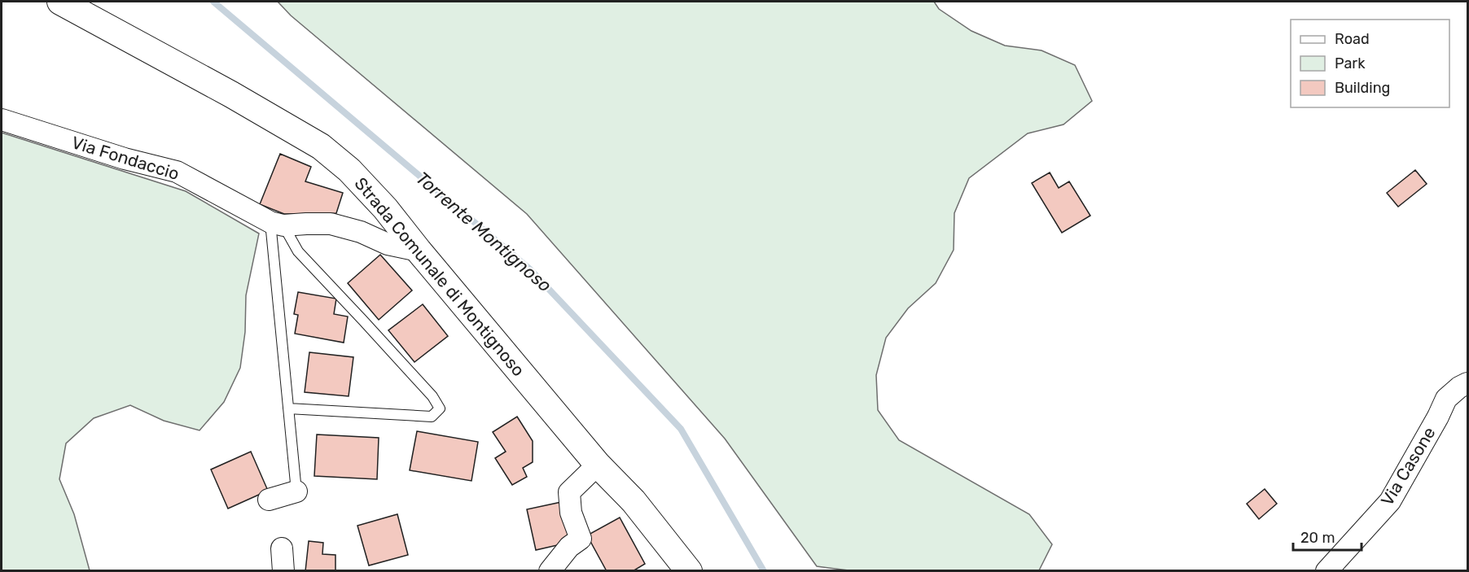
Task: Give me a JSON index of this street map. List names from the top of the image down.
{
  "streets": {
    "street": ["Via Fondaccio", "Strada Comunale di Montignoso", "Via Casone"]
  },
  "crossings": [
    ["Via Fondaccio", "Strada Comunale di Montignoso"]
  ],
  "water": ["Torrente Montignoso"],
  "legend": ["Road", "Park", "Building"],
  "scale_bar": "20 m"
}
